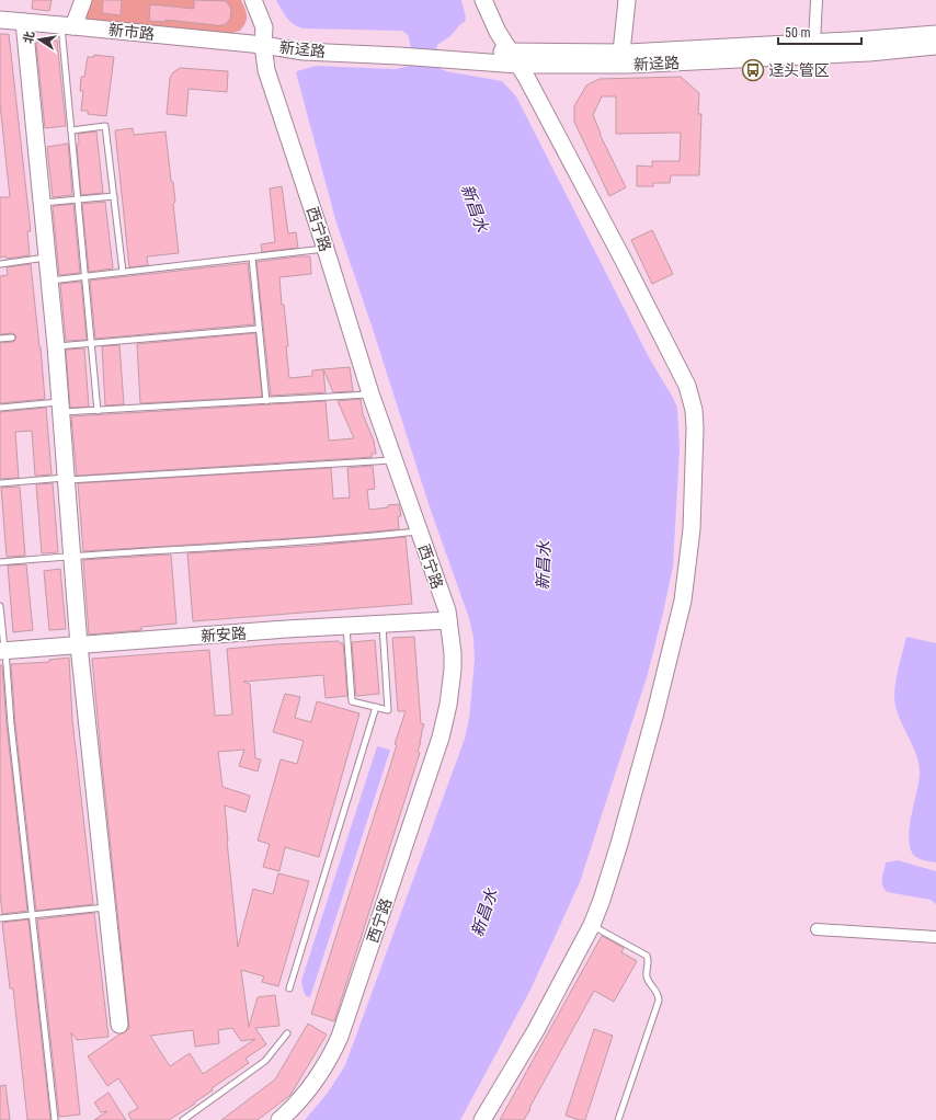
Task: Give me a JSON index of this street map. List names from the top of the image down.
{
  "streets": {
    "street": [
      "新市路",
      "新迳路",
      "西宁路",
      "新安路"
    ]
  },
  "crossings": [
    ["新市路", "新迳路"],
    ["新市路", "西宁路"],
    ["新迳路", "西宁路"],
    ["西宁路", "新安路"]
  ],
  "water": ["新昌水"],
  "places": {
    "bus stop": ["迳头管区"]
  },
  "scale_bar": "50 m",
  "north": "left"
}
